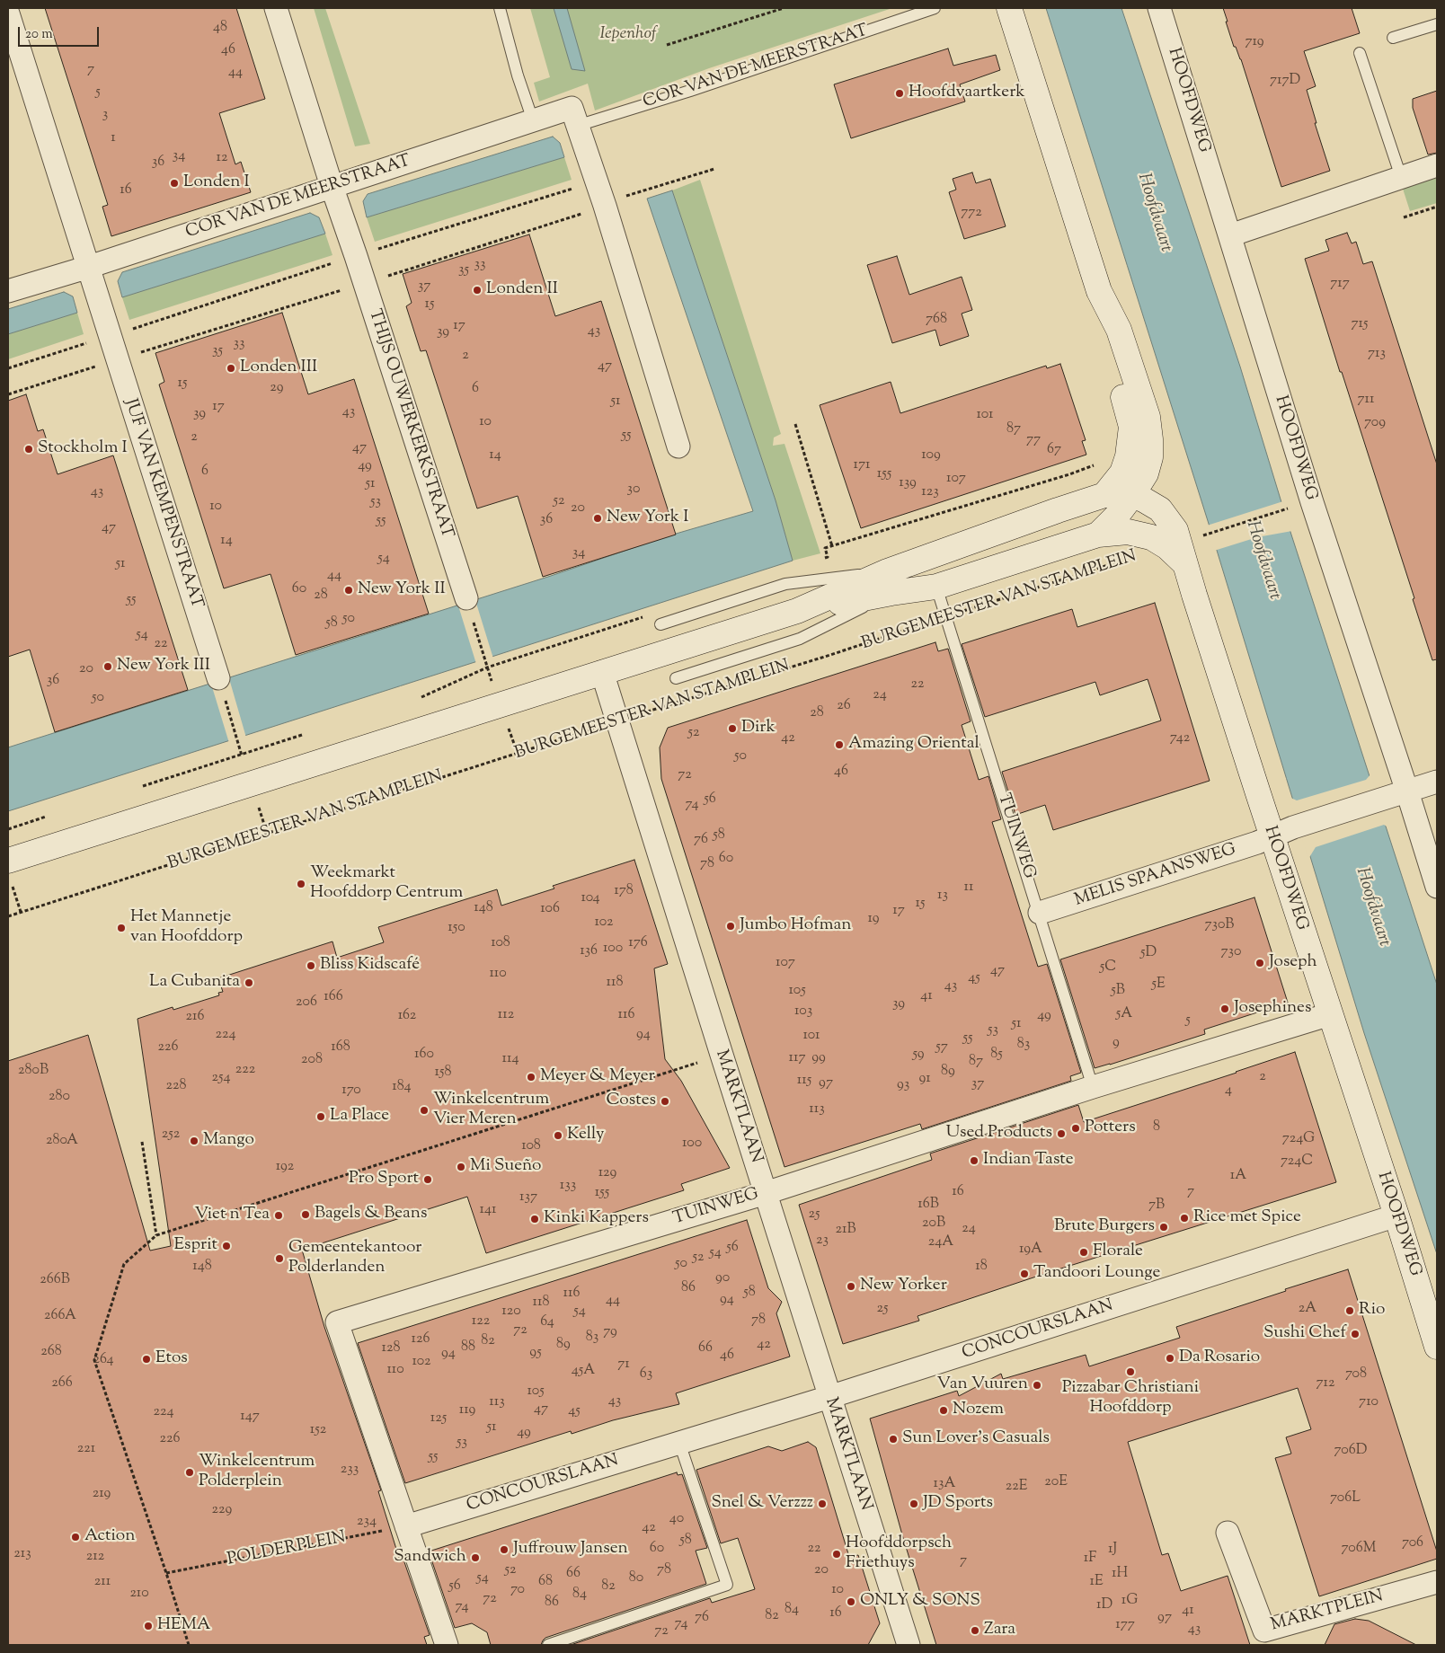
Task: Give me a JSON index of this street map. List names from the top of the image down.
{
  "streets": {
    "street": [
      "COR VAN DE MEERSTRAAT",
      "HOOFDWEG",
      "THIJS OUWERKERKSTRAAT",
      "JUF VAN KEMPENSTRAAT",
      "BURGEMEESTER VAN STAMPLEIN",
      "TUINWEG",
      "MELIS SPAANSWEG",
      "MARKTLAAN",
      "CONCOURSLAAN",
      "MARKTPLEIN"
    ],
    "path": ["POLDERPLEIN"]
  },
  "crossings": [
    ["COR VAN DE MEERSTRAAT", "THIJS OUWERKERKSTRAAT"],
    ["COR VAN DE MEERSTRAAT", "JUF VAN KEMPENSTRAAT"],
    ["HOOFDWEG", "BURGEMEESTER VAN STAMPLEIN"],
    ["HOOFDWEG", "TUINWEG"],
    ["HOOFDWEG", "MELIS SPAANSWEG"],
    ["HOOFDWEG", "CONCOURSLAAN"],
    ["BURGEMEESTER VAN STAMPLEIN", "TUINWEG"],
    ["BURGEMEESTER VAN STAMPLEIN", "MARKTLAAN"],
    ["TUINWEG", "MELIS SPAANSWEG"],
    ["TUINWEG", "MARKTLAAN"],
    ["TUINWEG", "CONCOURSLAAN"],
    ["TUINWEG", "POLDERPLEIN"],
    ["MARKTLAAN", "CONCOURSLAAN"],
    ["CONCOURSLAAN", "POLDERPLEIN"]
  ],
  "water": ["Hoofdvaart"],
  "parks": ["Iepenhof"],
  "places": [
    "Hoofdvaartkerk",
    "Londen I",
    "Londen II",
    "Londen III",
    "Stockholm I",
    "New York I",
    "New York II",
    "New York III",
    "Dirk",
    "Amazing Oriental",
    "Weekmarkt Hoofddorp Centrum",
    "Jumbo Hofman",
    "Het Mannetje van Hoofddorp",
    "Joseph",
    "Bliss Kidscafé",
    "La Cubanita",
    "Josephines",
    "Meyer & Meyer",
    "Costes",
    "Winkelcentrum Vier Meren",
    "La Place",
    "Potters",
    "Used Products",
    "Kelly",
    "Mango",
    "Indian Taste",
    "Mi Sueño",
    "Pro Sport",
    "Bagels & Beans",
    "Viet n Tea",
    "Rice met Spice",
    "Kinki Kappers",
    "Brute Burgers",
    "Esprit",
    "Florale",
    "Gemeentekantoor Polderlanden",
    "Tandoori Lounge",
    "New Yorker",
    "Rio",
    "Sushi Chef",
    "Da Rosario",
    "Etos",
    "Pizzabar Christiani Hoofddorp",
    "Van Vuuren",
    "Nozem",
    "Sun Lover's Casuals",
    "Winkelcentrum Polderplein",
    "Snel & Verzzz",
    "JD Sports",
    "Action",
    "Juffrouw Jansen",
    "Hoofddorpsch Friethuys",
    "Sandwich",
    "ONLY & SONS",
    "HEMA",
    "Zara"
  ],
  "house_numbers": [
    "48",
    "719",
    "46",
    "7",
    "44",
    "717D",
    "5",
    "3",
    "1",
    "34",
    "12",
    "36",
    "16",
    "772",
    "33",
    "35",
    "717",
    "37",
    "15",
    "768",
    "715",
    "17",
    "43",
    "39",
    "33",
    "35",
    "713",
    "2",
    "47",
    "15",
    "29",
    "6",
    "711",
    "51",
    "17",
    "43",
    "39",
    "101",
    "10",
    "709",
    "87",
    "55",
    "2",
    "77",
    "47",
    "67",
    "14",
    "109",
    "171",
    "49",
    "6",
    "155",
    "107",
    "139",
    "51",
    "30",
    "43",
    "123",
    "52",
    "53",
    "10",
    "20",
    "36",
    "55",
    "47",
    "14",
    "34",
    "54",
    "51",
    "44",
    "60",
    "28",
    "55",
    "50",
    "58",
    "54",
    "22",
    "20",
    "36",
    "22",
    "24",
    "50",
    "26",
    "28",
    "52",
    "42",
    "742",
    "50",
    "46",
    "72",
    "56",
    "74",
    "58",
    "76",
    "60",
    "78",
    "11",
    "178",
    "13",
    "104",
    "15",
    "148",
    "106",
    "17",
    "19",
    "102",
    "730B",
    "150",
    "108",
    "176",
    "100",
    "136",
    "730",
    "5D",
    "107",
    "5C",
    "47",
    "110",
    "45",
    "118",
    "5E",
    "43",
    "105",
    "5B",
    "41",
    "166",
    "206",
    "39",
    "103",
    "5A",
    "112",
    "116",
    "162",
    "49",
    "216",
    "5",
    "51",
    "53",
    "224",
    "94",
    "101",
    "55",
    "9",
    "83",
    "226",
    "168",
    "57",
    "160",
    "59",
    "85",
    "117",
    "99",
    "114",
    "208",
    "87",
    "222",
    "280B",
    "89",
    "158",
    "2",
    "254",
    "91",
    "115",
    "97",
    "37",
    "93",
    "228",
    "184",
    "170",
    "4",
    "280",
    "113",
    "8",
    "252",
    "724G",
    "280A",
    "100",
    "108",
    "724C",
    "192",
    "129",
    "1A",
    "133",
    "16",
    "7",
    "155",
    "137",
    "16B",
    "7B",
    "141",
    "25",
    "20B",
    "24",
    "21B",
    "23",
    "24A",
    "56",
    "19A",
    "54",
    "52",
    "50",
    "148",
    "18",
    "90",
    "266B",
    "86",
    "58",
    "116",
    "94",
    "44",
    "118",
    "25",
    "2A",
    "120",
    "54",
    "266A",
    "78",
    "122",
    "64",
    "72",
    "79",
    "83",
    "126",
    "82",
    "89",
    "42",
    "88",
    "128",
    "66",
    "268",
    "95",
    "94",
    "46",
    "264",
    "102",
    "71",
    "110",
    "45A",
    "63",
    "708",
    "266",
    "712",
    "105",
    "43",
    "113",
    "710",
    "47",
    "119",
    "45",
    "224",
    "147",
    "125",
    "51",
    "152",
    "49",
    "226",
    "53",
    "221",
    "706D",
    "55",
    "233",
    "20E",
    "13A",
    "22E",
    "219",
    "706L",
    "229",
    "40",
    "234",
    "42",
    "58",
    "706",
    "60",
    "22",
    "706M",
    "1J",
    "213",
    "212",
    "1F",
    "7",
    "52",
    "78",
    "20",
    "66",
    "1H",
    "54",
    "80",
    "211",
    "68",
    "1E",
    "56",
    "82",
    "70",
    "10",
    "210",
    "84",
    "72",
    "1G",
    "86",
    "1D",
    "74",
    "84",
    "41",
    "16",
    "82",
    "76",
    "97",
    "74",
    "177",
    "43",
    "72"
  ],
  "scale_bar": "20 m"
}
